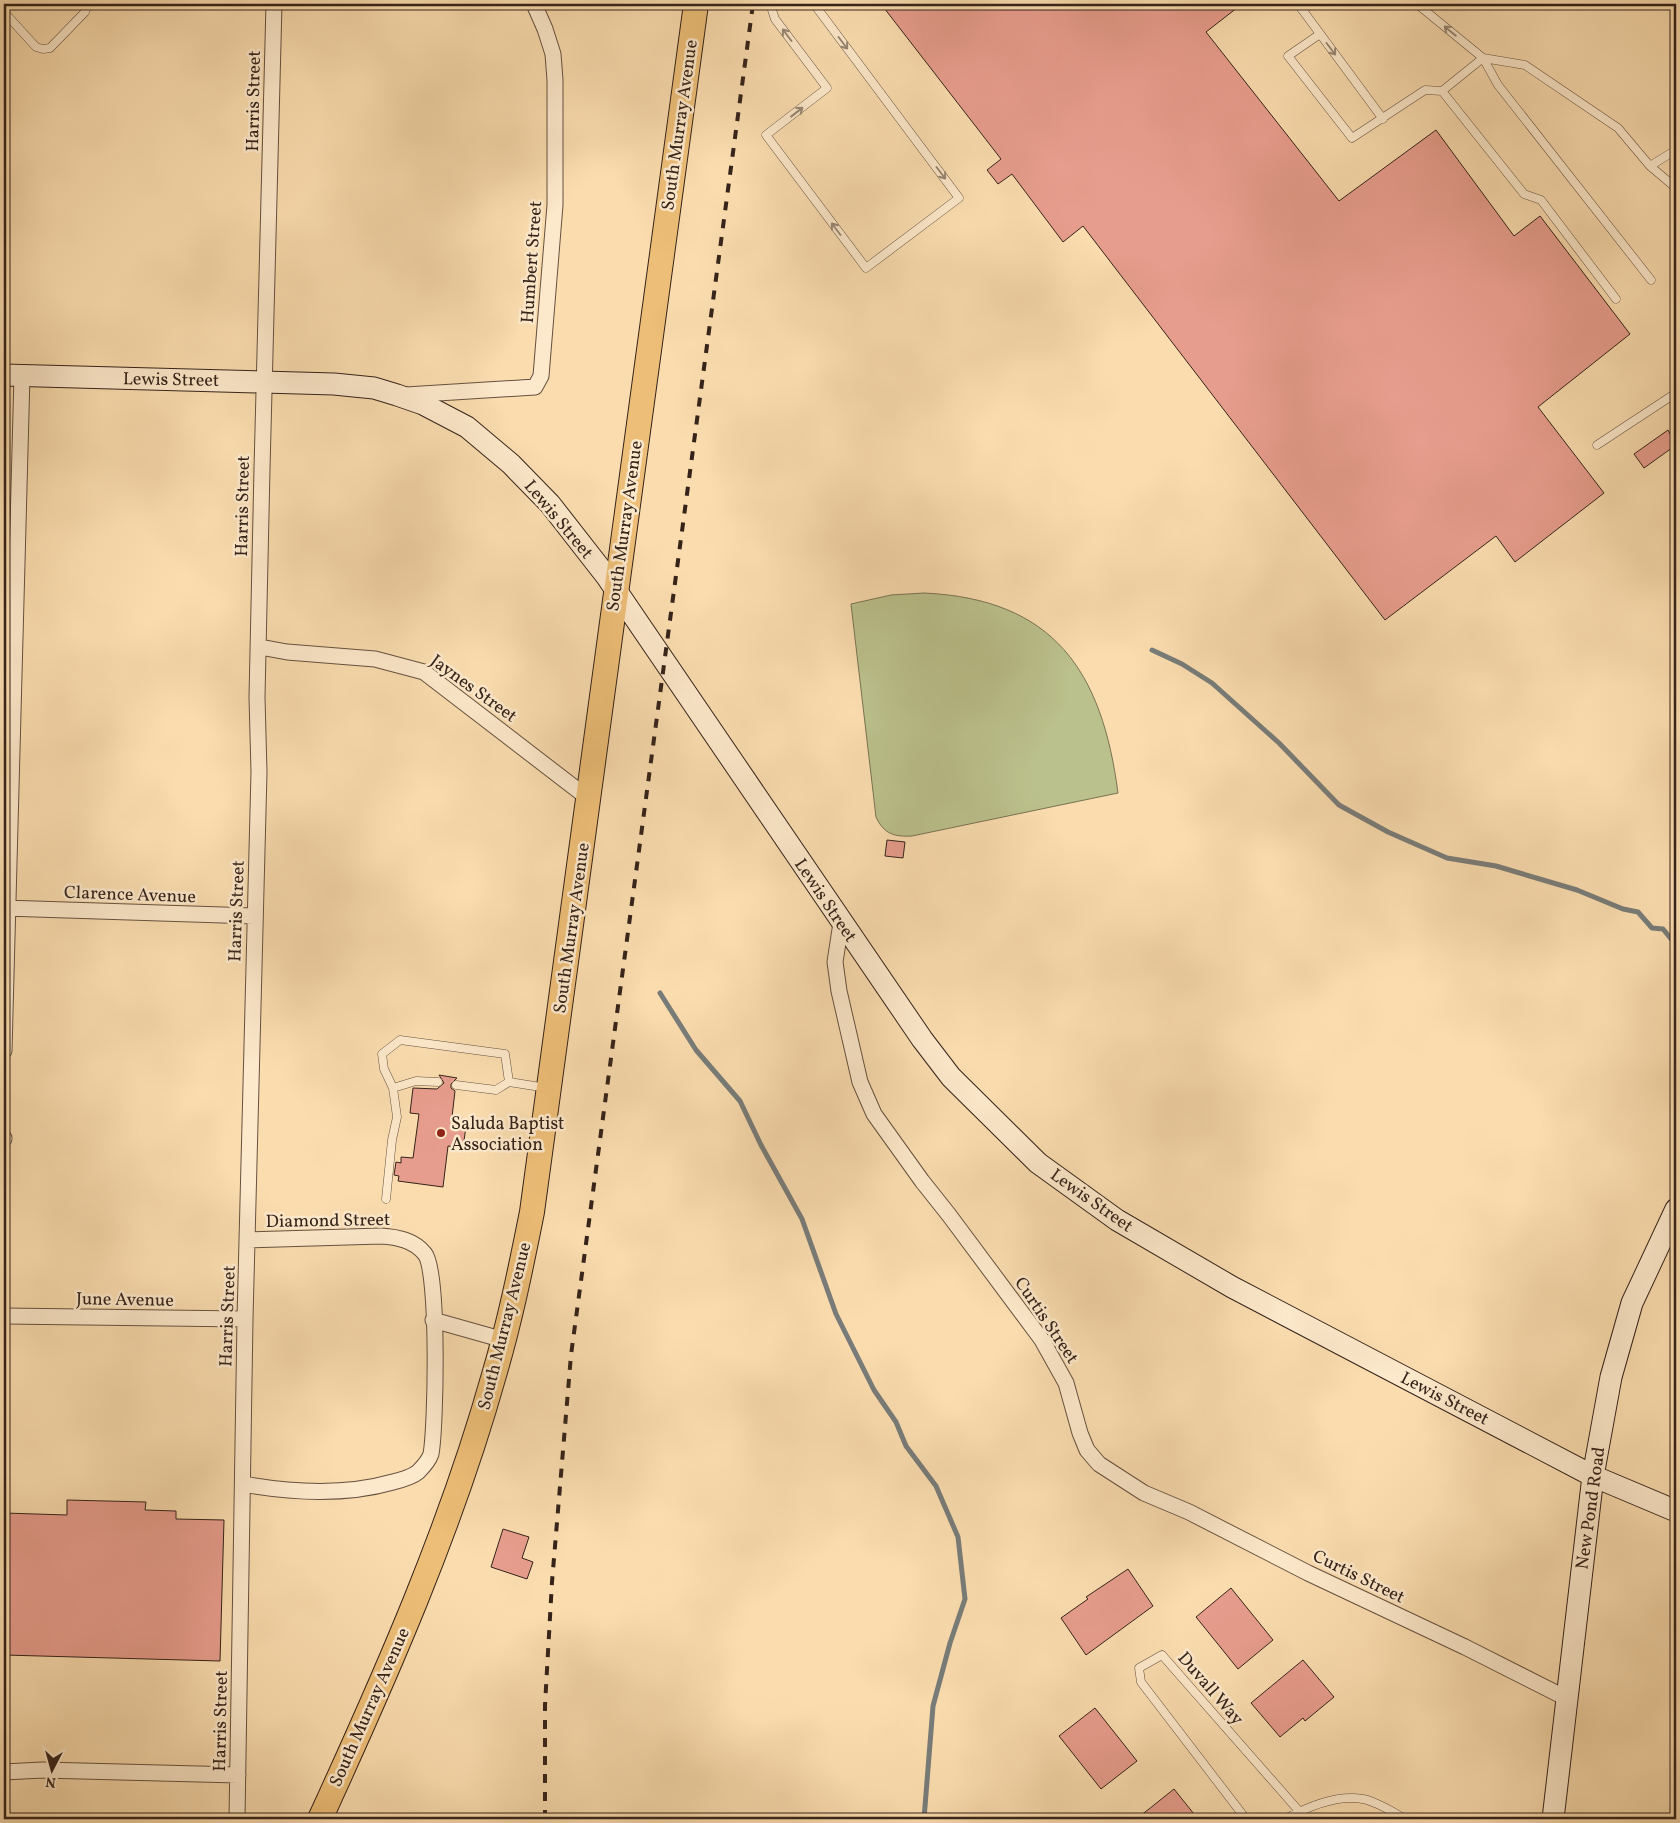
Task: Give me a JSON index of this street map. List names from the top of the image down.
{
  "streets": {
    "main road": ["South Murray Avenue"],
    "street": [
      "Harris Street",
      "Humbert Street",
      "Lewis Street",
      "Jaynes Street",
      "Clarence Avenue",
      "Diamond Street",
      "June Avenue",
      "Curtis Street",
      "New Pond Road"
    ],
    "lane": ["Duvall Way"]
  },
  "crossings": [
    ["Harris Street", "Lewis Street"],
    ["Harris Street", "Jaynes Street"],
    ["Harris Street", "Clarence Avenue"],
    ["Harris Street", "Diamond Street"],
    ["Harris Street", "June Avenue"],
    ["South Murray Avenue", "Lewis Street"],
    ["South Murray Avenue", "Jaynes Street"],
    ["Humbert Street", "Lewis Street"],
    ["Lewis Street", "Curtis Street"],
    ["Lewis Street", "New Pond Road"],
    ["Curtis Street", "New Pond Road"]
  ],
  "places": ["Saluda Baptist Association"],
  "north": "bottom"
}
